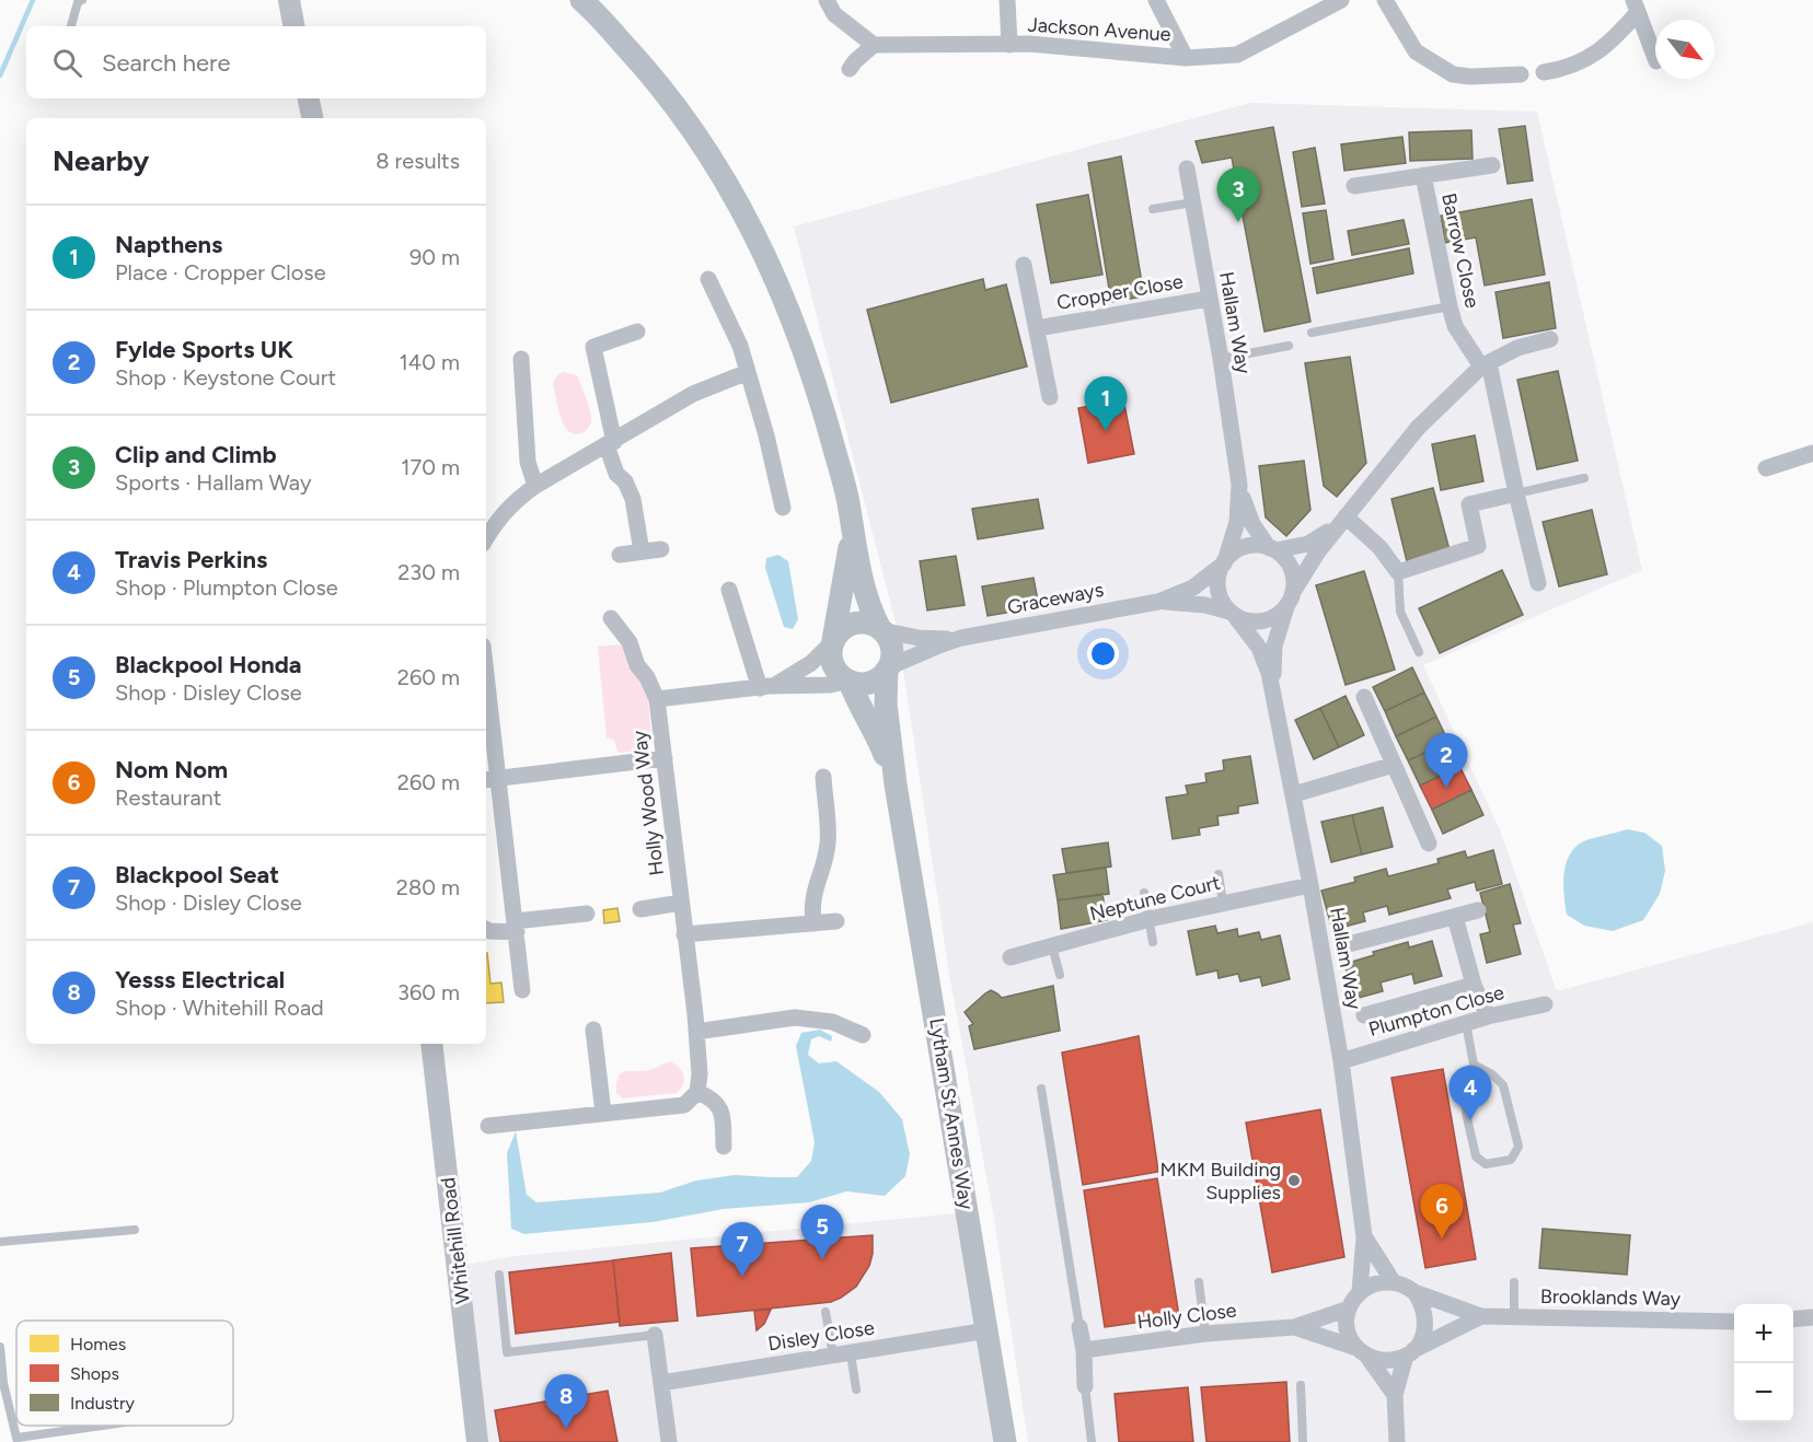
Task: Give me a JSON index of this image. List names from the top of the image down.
{
  "streets": {
    "main road": ["Lytham St Annes Way"],
    "street": [
      "Jackson Avenue",
      "Barrow Close",
      "Cropper Close",
      "Hallam Way",
      "Graceways",
      "Holly Wood Way",
      "Neptune Court",
      "Plumpton Close",
      "Whitehill Road",
      "Brooklands Way",
      "Holly Close",
      "Disley Close"
    ]
  },
  "crossings": [
    ["Cropper Close", "Hallam Way"],
    ["Hallam Way", "Graceways"],
    ["Hallam Way", "Neptune Court"],
    ["Hallam Way", "Plumpton Close"],
    ["Hallam Way", "Brooklands Way"],
    ["Hallam Way", "Holly Close"],
    ["Graceways", "Lytham St Annes Way"],
    ["Lytham St Annes Way", "Disley Close"],
    ["Brooklands Way", "Holly Close"]
  ],
  "places": ["MKM Building Supplies"],
  "legend": ["Homes", "Shops", "Industry"],
  "north": "bottom right",
  "page": {
    "search": "Search here",
    "heading": ["Nearby", "8 results"],
    "pins": [
      "3",
      "1",
      "2",
      "4",
      "6",
      "5",
      "7",
      "8"
    ],
    "list": [
      {
        "mark": "1",
        "name": "Napthens",
        "note": "Place · Cropper Close",
        "value": "90 m"
      },
      {
        "mark": "2",
        "name": "Fylde Sports UK",
        "note": "Shop · Keystone Court",
        "value": "140 m"
      },
      {
        "mark": "3",
        "name": "Clip and Climb",
        "note": "Sports · Hallam Way",
        "value": "170 m"
      },
      {
        "mark": "4",
        "name": "Travis Perkins",
        "note": "Shop · Plumpton Close",
        "value": "230 m"
      },
      {
        "mark": "5",
        "name": "Blackpool Honda",
        "note": "Shop · Disley Close",
        "value": "260 m"
      },
      {
        "mark": "6",
        "name": "Nom Nom",
        "note": "Restaurant",
        "value": "260 m"
      },
      {
        "mark": "7",
        "name": "Blackpool Seat",
        "note": "Shop · Disley Close",
        "value": "280 m"
      },
      {
        "mark": "8",
        "name": "Yesss Electrical",
        "note": "Shop · Whitehill Road",
        "value": "360 m"
      }
    ],
    "map_buttons": ["+", "−"]
  }
}
